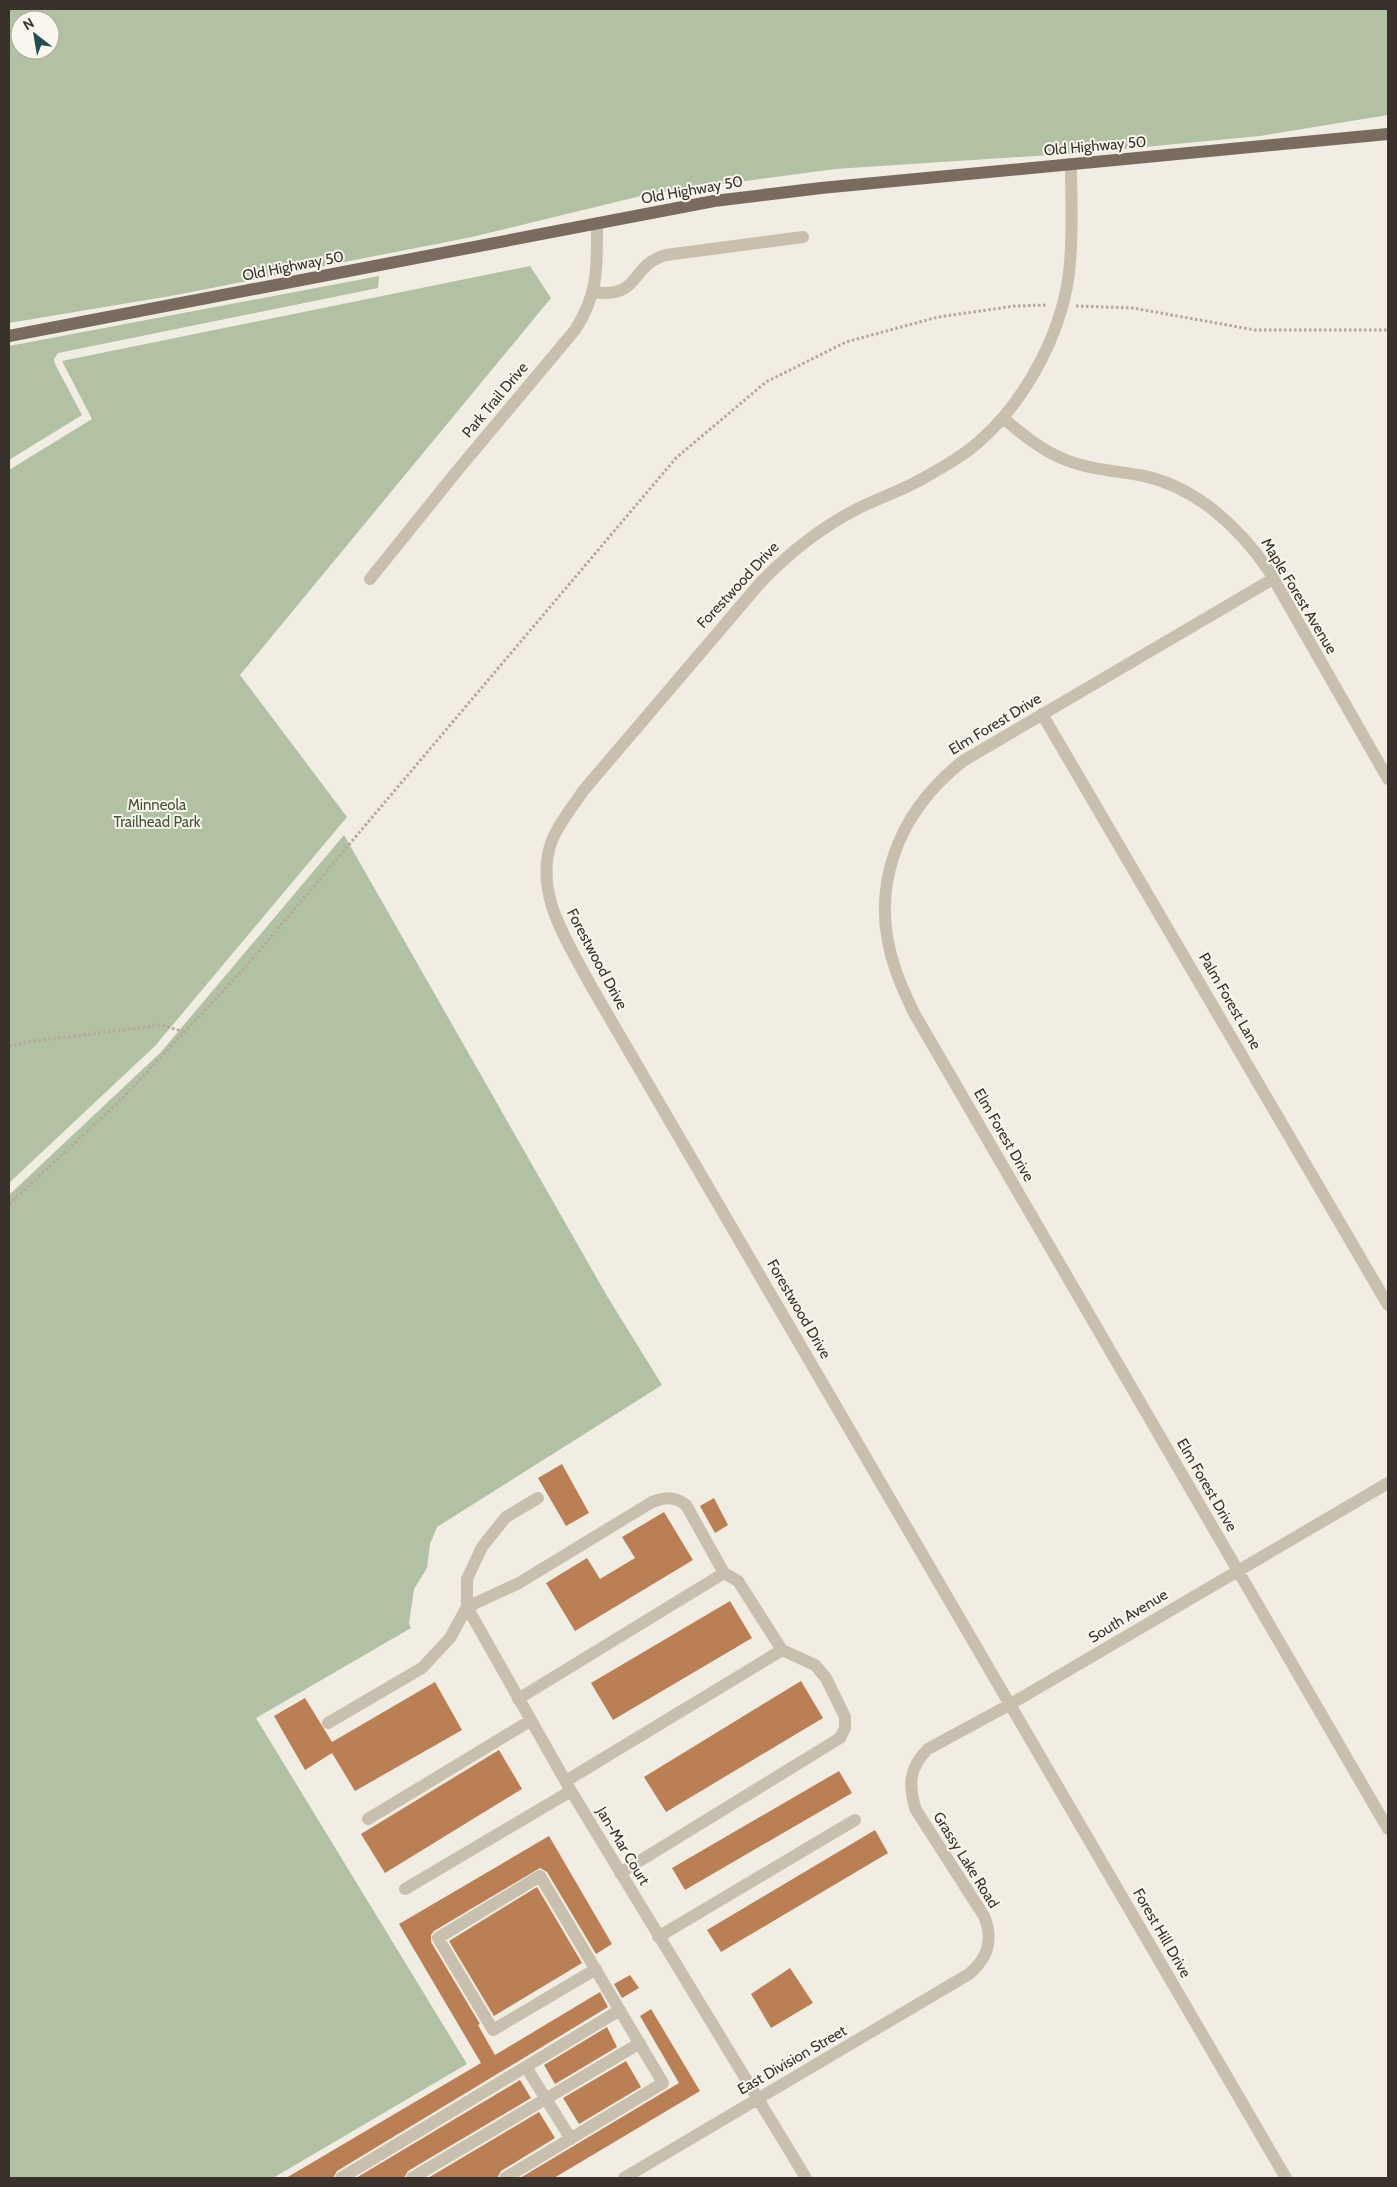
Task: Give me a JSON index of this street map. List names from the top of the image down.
{
  "streets": {
    "main road": ["Old Highway 50"],
    "street": [
      "Park Trail Drive",
      "Forestwood Drive",
      "Maple Forest Avenue",
      "Elm Forest Drive",
      "Palm Forest Lane",
      "South Avenue",
      "Jan-Mar Court",
      "Grassy Lake Road",
      "Forest Hill Drive",
      "East Division Street"
    ]
  },
  "crossings": [
    ["Old Highway 50", "Park Trail Drive"],
    ["Old Highway 50", "Forestwood Drive"],
    ["Forestwood Drive", "Maple Forest Avenue"],
    ["Forestwood Drive", "South Avenue"],
    ["Forestwood Drive", "Forest Hill Drive"],
    ["Maple Forest Avenue", "Elm Forest Drive"],
    ["Elm Forest Drive", "Palm Forest Lane"],
    ["Elm Forest Drive", "South Avenue"],
    ["South Avenue", "Grassy Lake Road"],
    ["South Avenue", "Forest Hill Drive"],
    ["Jan-Mar Court", "East Division Street"],
    ["Grassy Lake Road", "East Division Street"]
  ],
  "parks": ["Minneola Trailhead Park"],
  "north": "top left"
}
